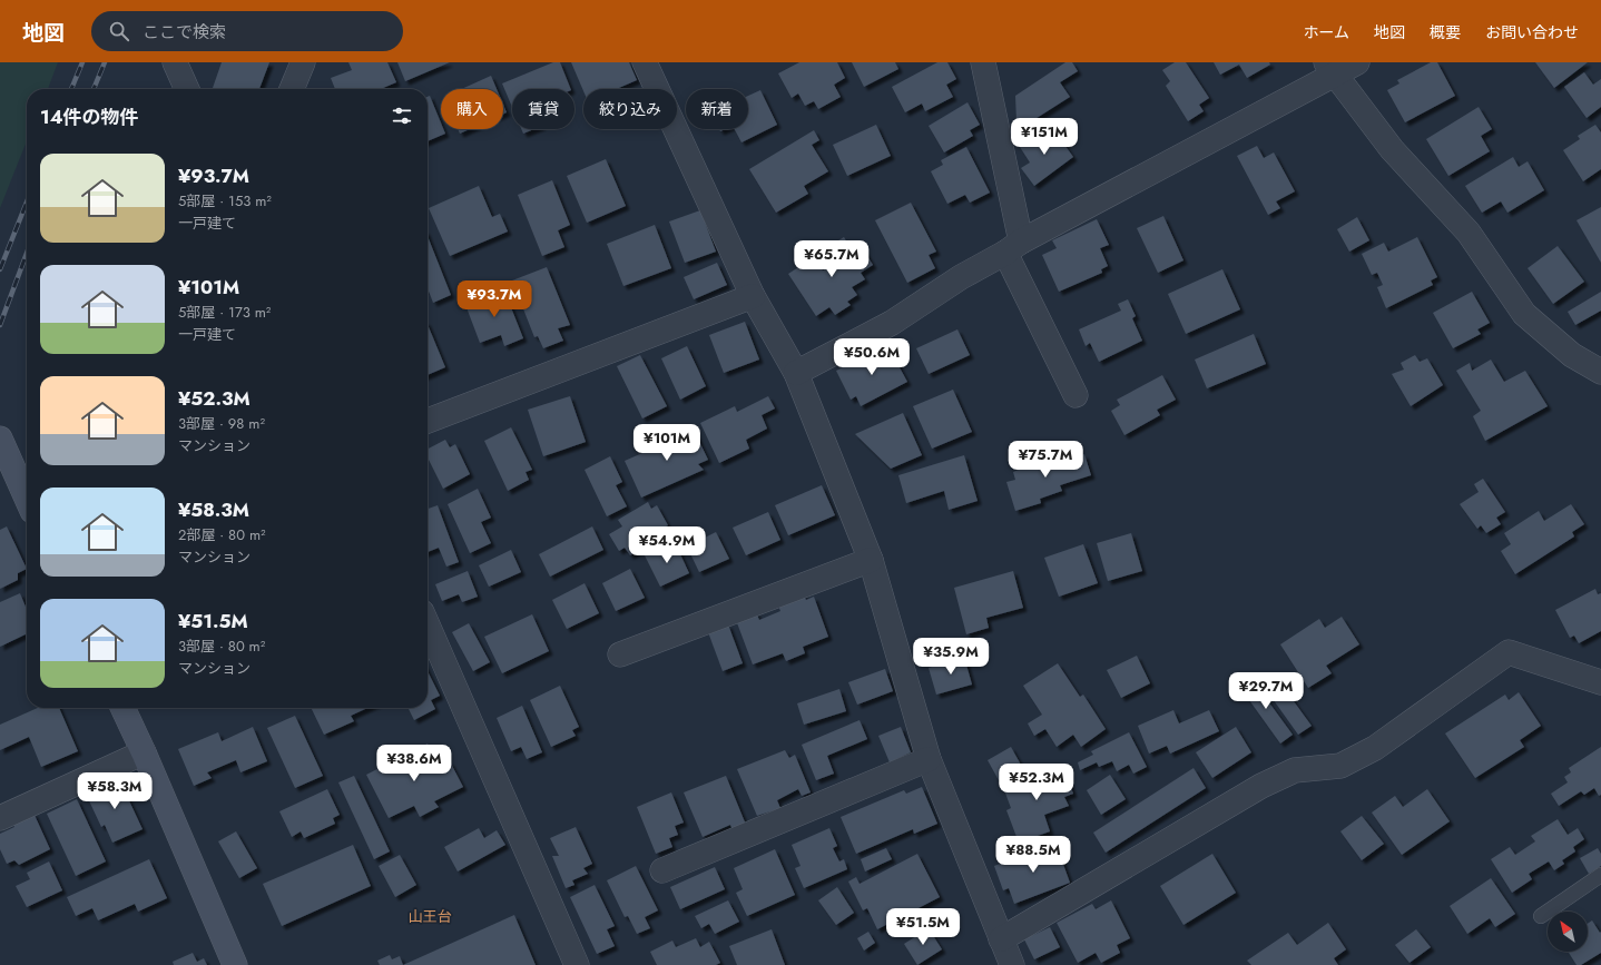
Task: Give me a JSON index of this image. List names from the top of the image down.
{
  "districts": ["山王台"],
  "north": "top left",
  "page": {
    "header": "地図",
    "search": "ここで検索",
    "nav": [
      "ホーム",
      "地図",
      "概要",
      "お問い合わせ"
    ],
    "chip": [
      "購入",
      "賃貸",
      "絞り込み",
      "新着"
    ],
    "heading": "14件の物件",
    "price": [
      "¥151M",
      "¥65.7M",
      "¥93.7M",
      "¥50.6M",
      "¥101M",
      "¥75.7M",
      "¥54.9M",
      "¥35.9M",
      "¥29.7M",
      "¥38.6M",
      "¥52.3M",
      "¥58.3M",
      "¥88.5M",
      "¥51.5M"
    ],
    "list": [
      {
        "name": "¥93.7M",
        "note": "5部屋 · 153 m² · 一戸建て"
      },
      {
        "name": "¥101M",
        "note": "5部屋 · 173 m² · 一戸建て"
      },
      {
        "name": "¥52.3M",
        "note": "3部屋 · 98 m² · マンション"
      },
      {
        "name": "¥58.3M",
        "note": "2部屋 · 80 m² · マンション"
      },
      {
        "name": "¥51.5M",
        "note": "3部屋 · 80 m² · マンション"
      }
    ]
  }
}
